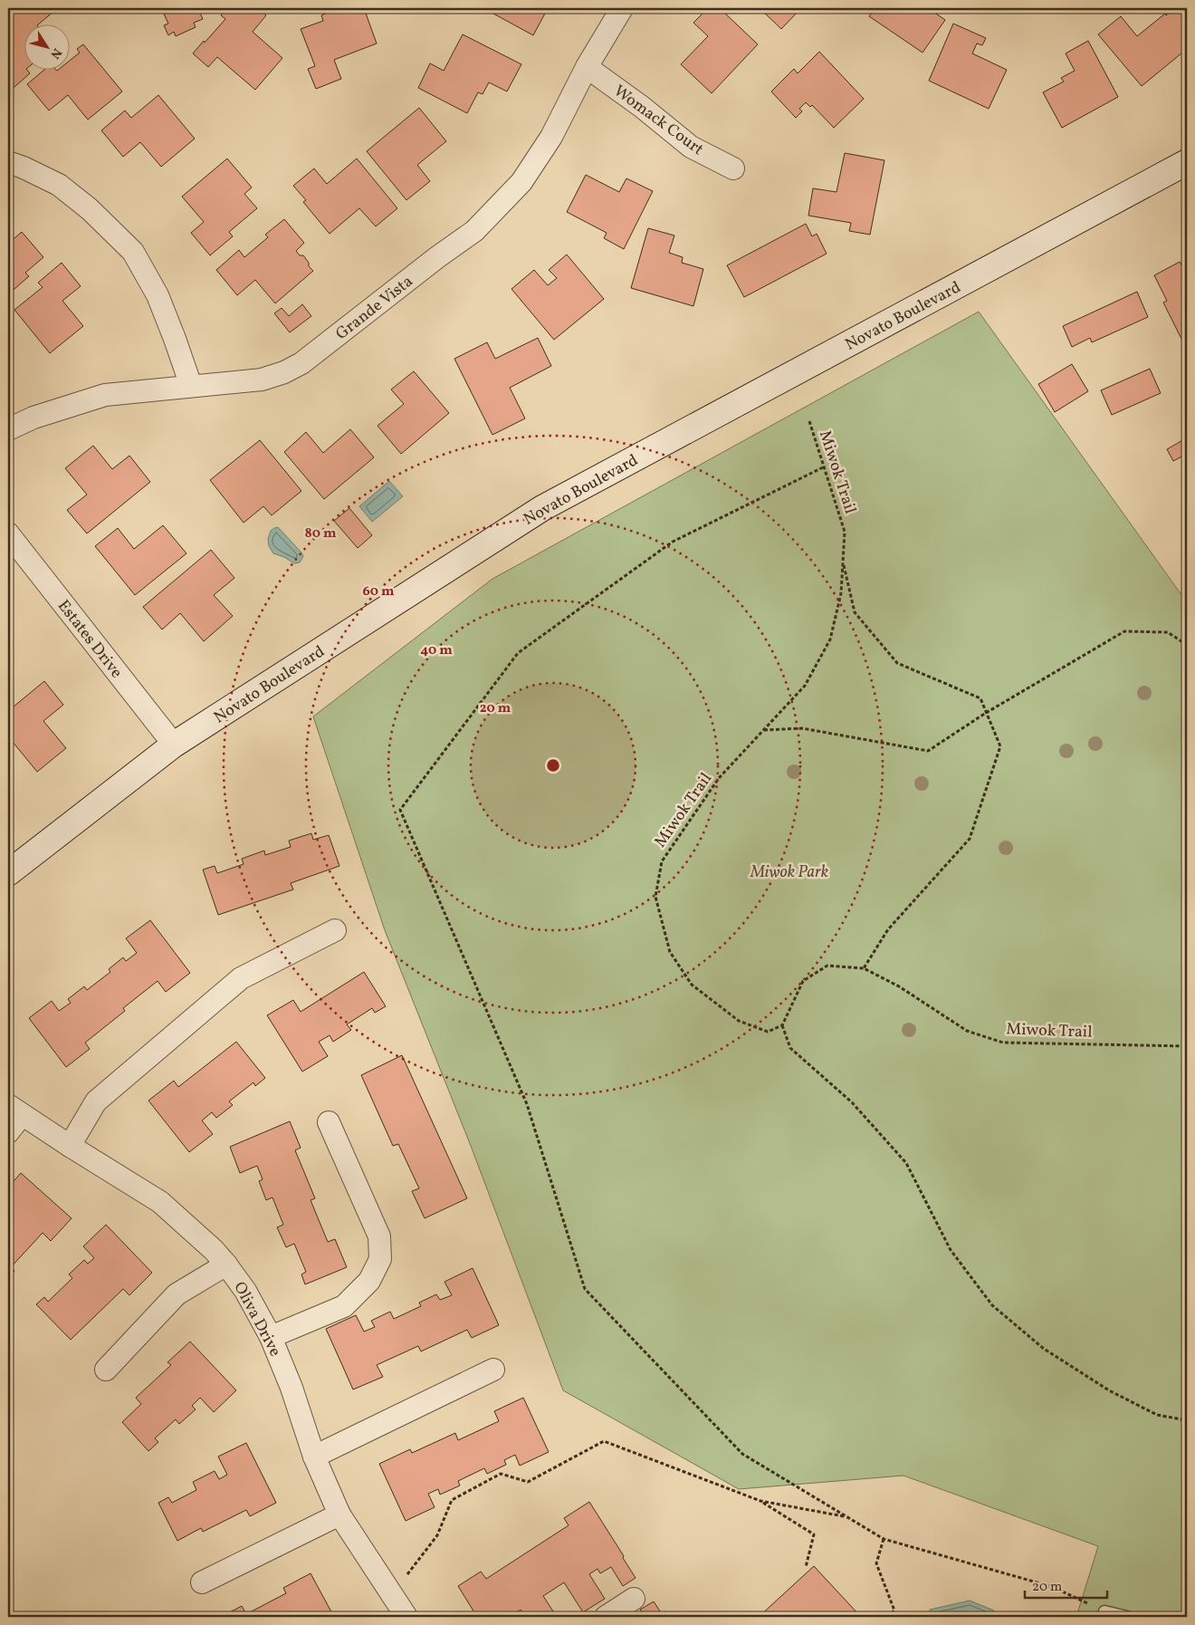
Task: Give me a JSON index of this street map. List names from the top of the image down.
{
  "streets": {
    "main road": ["Novato Boulevard"],
    "street": [
      "Womack Court",
      "Grande Vista",
      "Estates Drive",
      "Oliva Drive"
    ],
    "path": ["Miwok Trail"]
  },
  "crossings": [
    ["Womack Court", "Grande Vista"],
    ["Novato Boulevard", "Estates Drive"]
  ],
  "parks": ["Miwok Park"],
  "scale_bar": "20 m",
  "north": "bottom right",
  "rings": [
    "80 m",
    "60 m",
    "40 m",
    "20 m"
  ]
}
